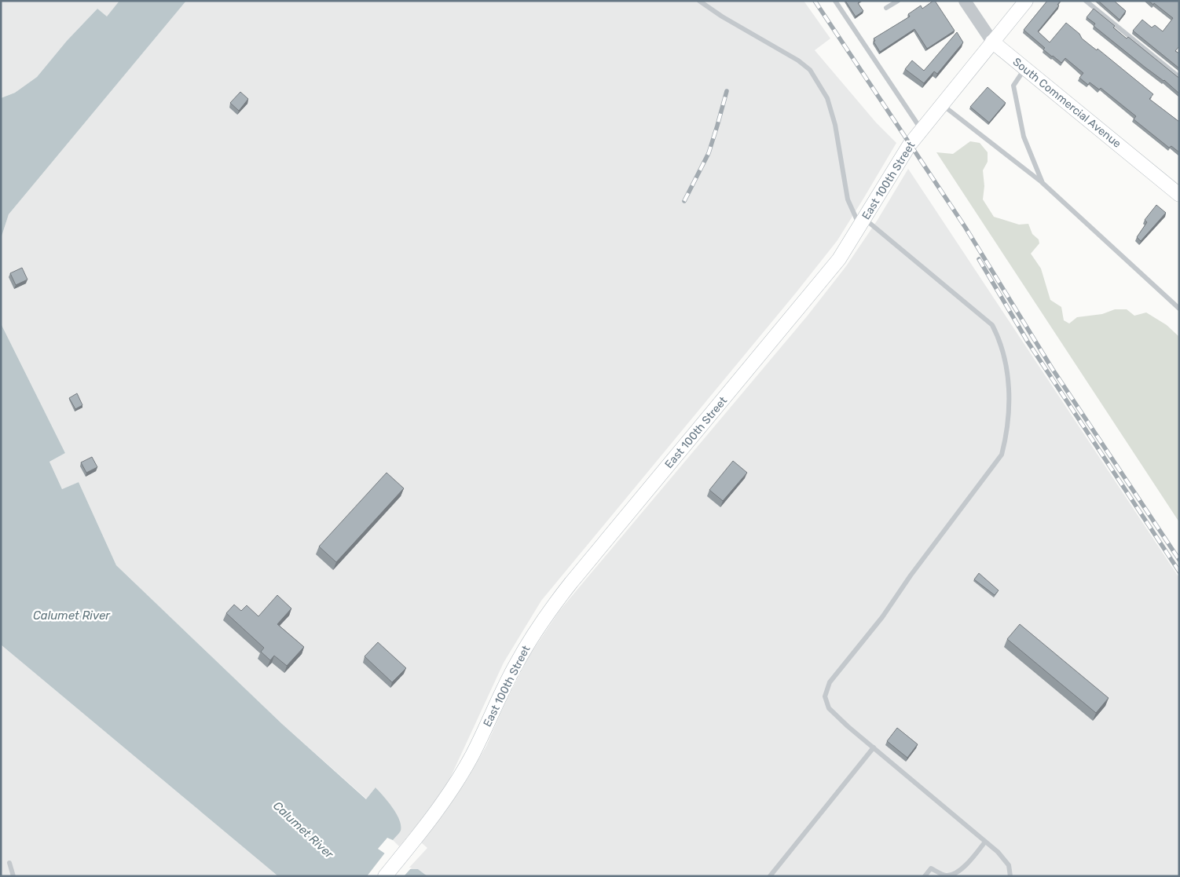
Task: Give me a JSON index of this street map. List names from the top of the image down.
{
  "streets": {
    "main road": ["South Commercial Avenue", "East 100th Street"]
  },
  "crossings": [
    ["South Commercial Avenue", "East 100th Street"]
  ],
  "water": ["Calumet River"]
}
